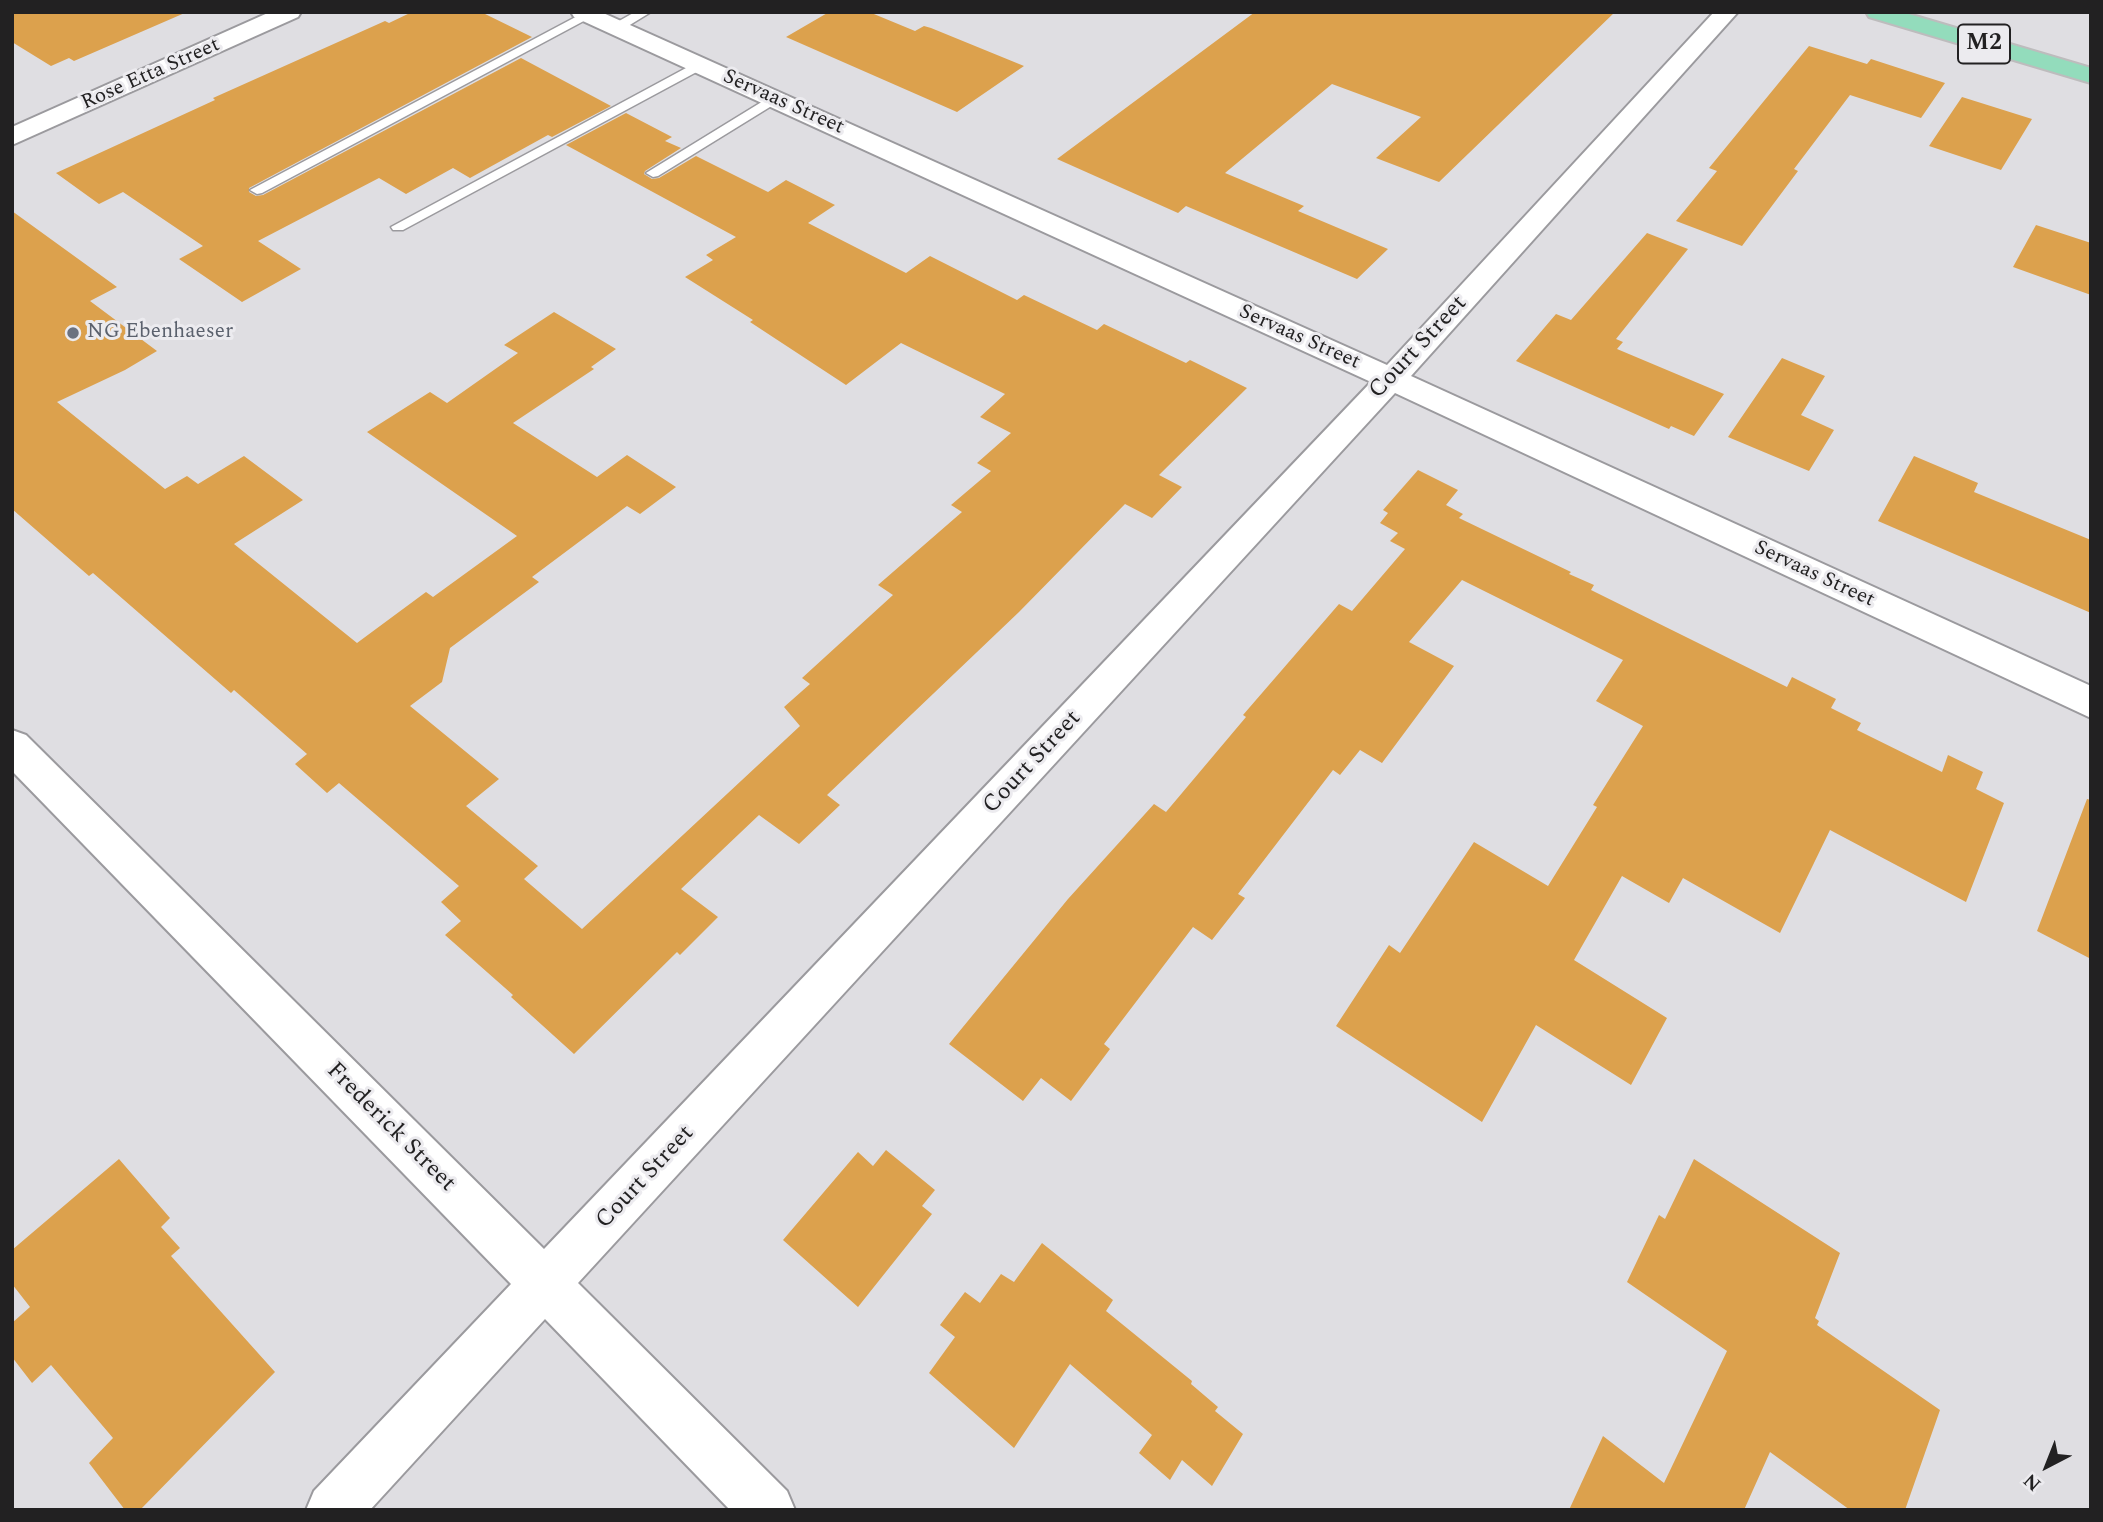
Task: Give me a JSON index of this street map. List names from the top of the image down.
{
  "streets": {
    "main road": ["M2"],
    "street": [
      "Rose Etta Street",
      "Servaas Street",
      "Court Street",
      "Frederick Street"
    ]
  },
  "crossings": [
    ["Servaas Street", "Court Street"],
    ["Court Street", "Frederick Street"]
  ],
  "places": ["NG Ebenhaeser"],
  "north": "bottom left"
}
